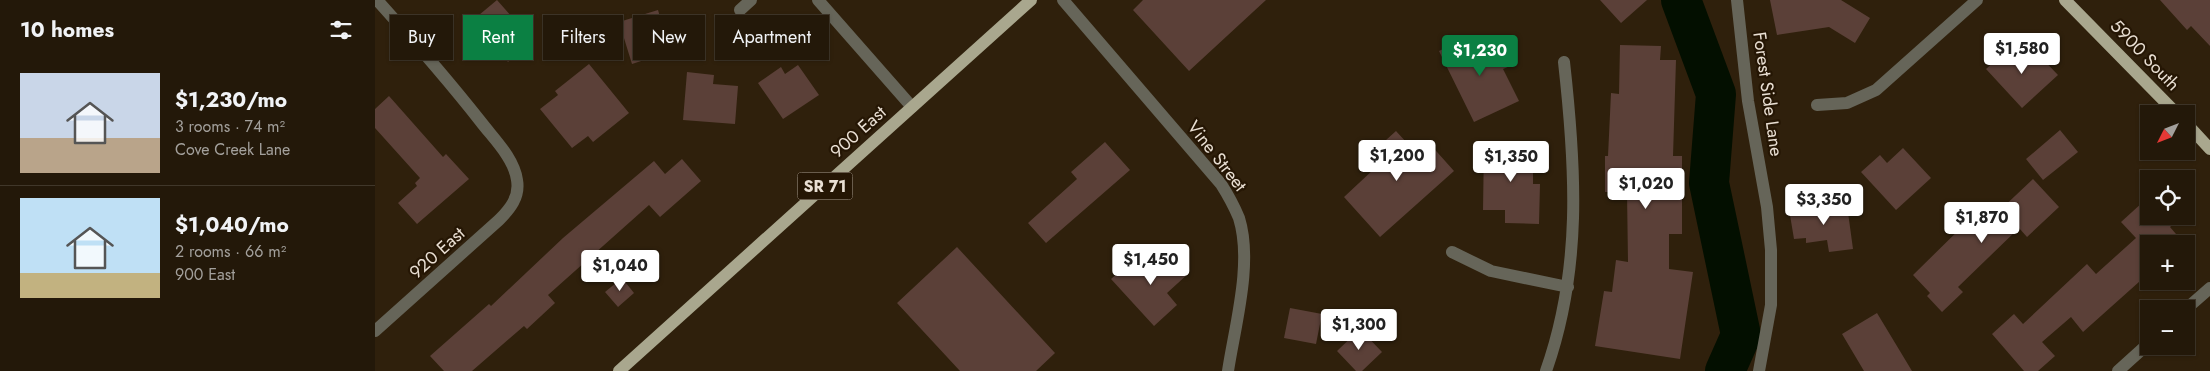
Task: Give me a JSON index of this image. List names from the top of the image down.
{
  "streets": {
    "main road": ["5900 South", "900 East", "SR 71"],
    "street": ["Forest Side Lane", "Vine Street", "920 East"]
  },
  "north": "bottom left",
  "page": {
    "heading": "10 homes",
    "chip": [
      "Buy",
      "Rent",
      "Filters",
      "New",
      "Apartment"
    ],
    "price": [
      "$1,580",
      "$1,230",
      "$1,200",
      "$1,350",
      "$1,020",
      "$3,350",
      "$1,870",
      "$1,450",
      "$1,040",
      "$1,300"
    ],
    "list": [
      {
        "name": "$1,230/mo",
        "note": "3 rooms · 74 m² · Cove Creek Lane"
      },
      {
        "name": "$1,040/mo",
        "note": "2 rooms · 66 m² · 900 East"
      }
    ],
    "map_buttons": ["+", "−"]
  }
}
